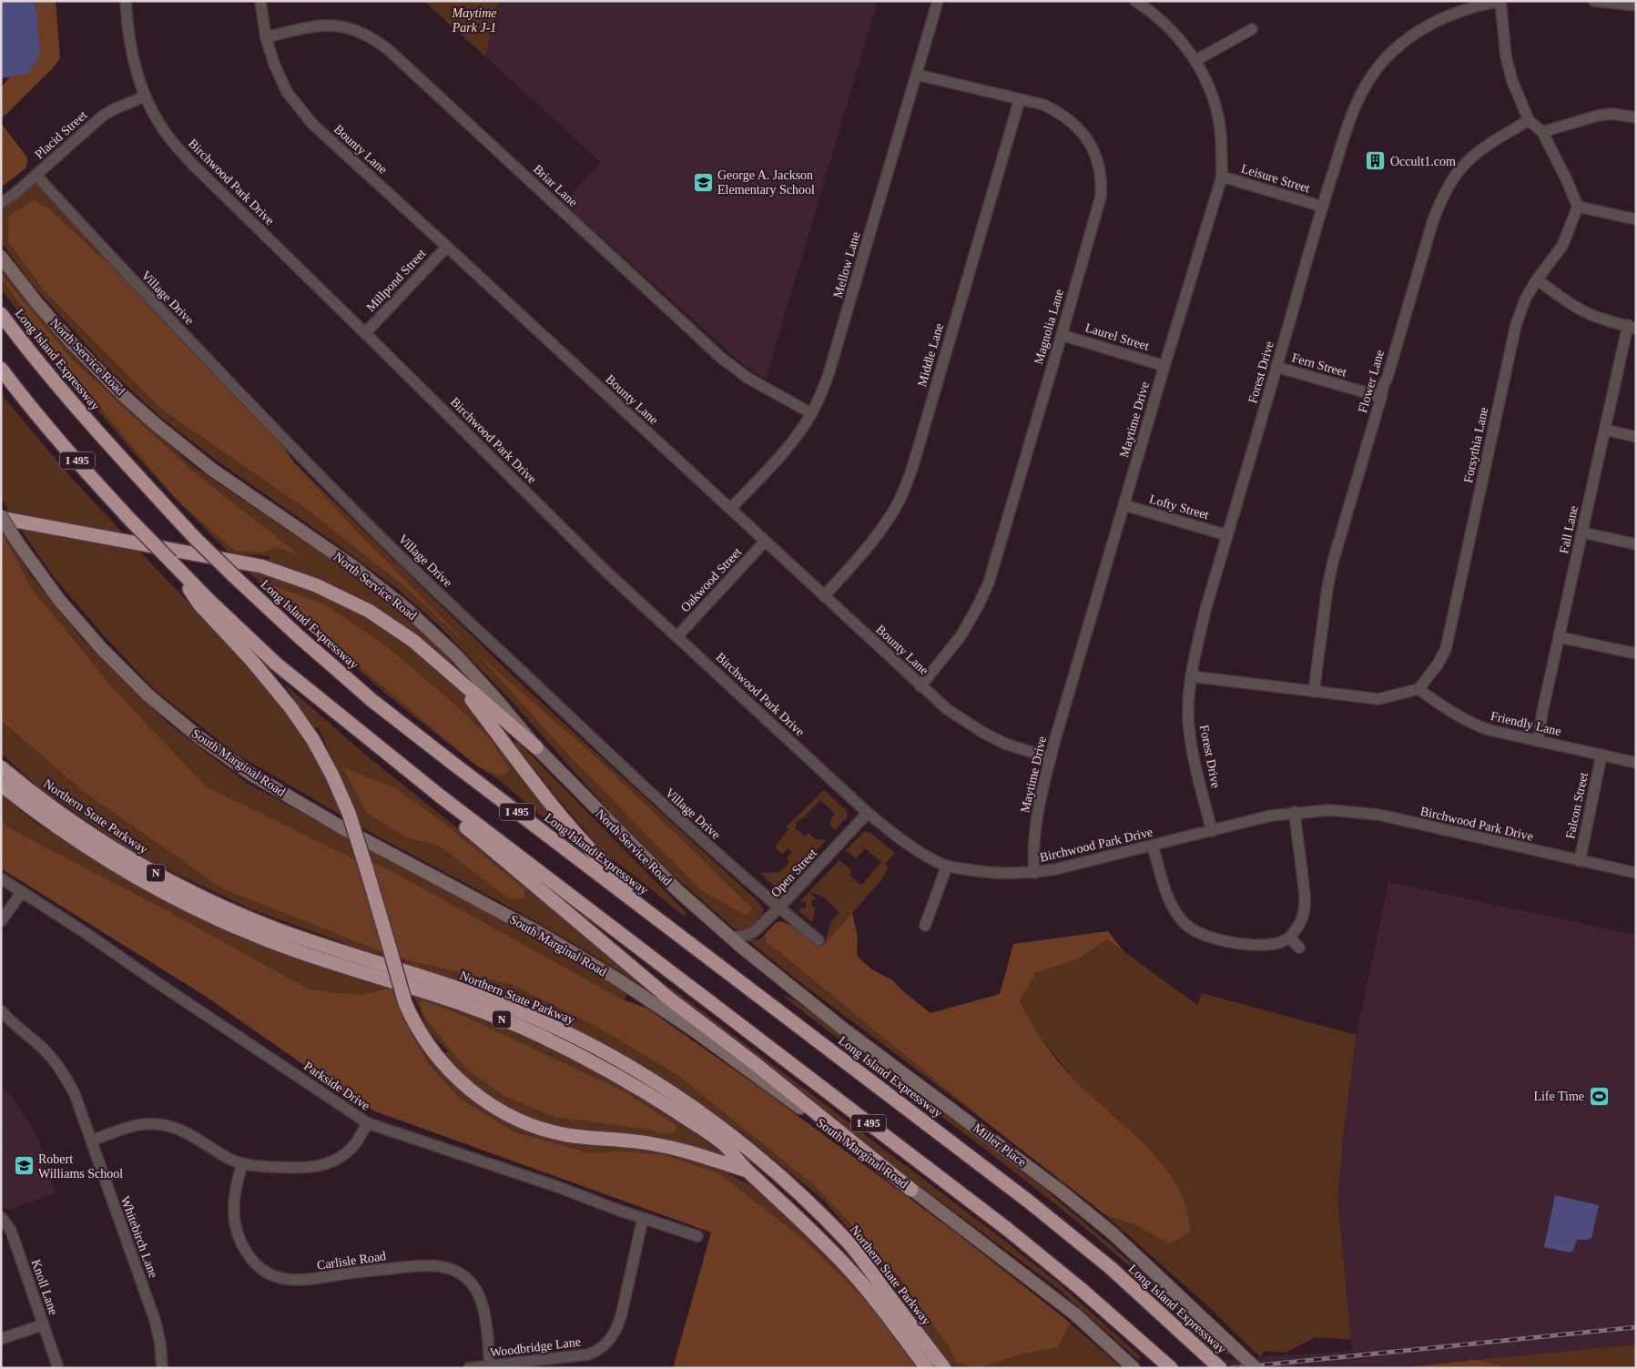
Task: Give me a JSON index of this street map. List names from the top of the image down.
{
  "streets": {
    "highway": [
      "Long Island Expressway",
      "I 495",
      "Northern State Parkway",
      "N"
    ],
    "main road": ["North Service Road", "South Marginal Road", "Miller Place"],
    "street": [
      "Placid Street",
      "Bounty Lane",
      "Leisure Street",
      "Birchwood Park Drive",
      "Briar Lane",
      "Mellow Lane",
      "Millpond Street",
      "Village Drive",
      "Magnolia Lane",
      "Laurel Street",
      "Middle Lane",
      "Fern Street",
      "Forest Drive",
      "Flower Lane",
      "Maytime Drive",
      "Forsythia Lane",
      "Lofty Street",
      "Fall Lane",
      "Oakwood Street",
      "Friendly Lane",
      "Falcon Street",
      "Open Street",
      "Parkside Drive",
      "Whitebirch Lane",
      "Carlisle Road",
      "Knoll Lane",
      "Woodbridge Lane"
    ]
  },
  "crossings": [
    ["Placid Street", "Birchwood Park Drive"],
    ["Placid Street", "Village Drive"],
    ["Bounty Lane", "Briar Lane"],
    ["Bounty Lane", "Mellow Lane"],
    ["Bounty Lane", "Millpond Street"],
    ["Bounty Lane", "Magnolia Lane"],
    ["Bounty Lane", "Middle Lane"],
    ["Bounty Lane", "Maytime Drive"],
    ["Bounty Lane", "Oakwood Street"],
    ["Leisure Street", "Forest Drive"],
    ["Leisure Street", "Maytime Drive"],
    ["Birchwood Park Drive", "Millpond Street"],
    ["Birchwood Park Drive", "Forest Drive"],
    ["Birchwood Park Drive", "Maytime Drive"],
    ["Birchwood Park Drive", "Oakwood Street"],
    ["Birchwood Park Drive", "Falcon Street"],
    ["Birchwood Park Drive", "Open Street"],
    ["Briar Lane", "Mellow Lane"],
    ["Mellow Lane", "Magnolia Lane"],
    ["Village Drive", "Open Street"],
    ["Magnolia Lane", "Laurel Street"],
    ["Magnolia Lane", "Middle Lane"],
    ["Laurel Street", "Maytime Drive"],
    ["North Service Road", "Open Street"],
    ["North Service Road", "Miller Place"],
    ["Fern Street", "Forest Drive"],
    ["Fern Street", "Flower Lane"],
    ["Forest Drive", "Lofty Street"],
    ["Maytime Drive", "Lofty Street"],
    ["Forsythia Lane", "Friendly Lane"],
    ["Fall Lane", "Friendly Lane"],
    ["Friendly Lane", "Falcon Street"],
    ["Open Street", "Miller Place"],
    ["Parkside Drive", "Woodbridge Lane"],
    ["Carlisle Road", "Woodbridge Lane"]
  ],
  "parks": ["Maytime Park J-1"],
  "places": {
    "building": ["Occult1.com"],
    "school or university": ["George A. Jackson Elementary School", "Robert Williams School"],
    "sports": ["Life Time"]
  }
}
